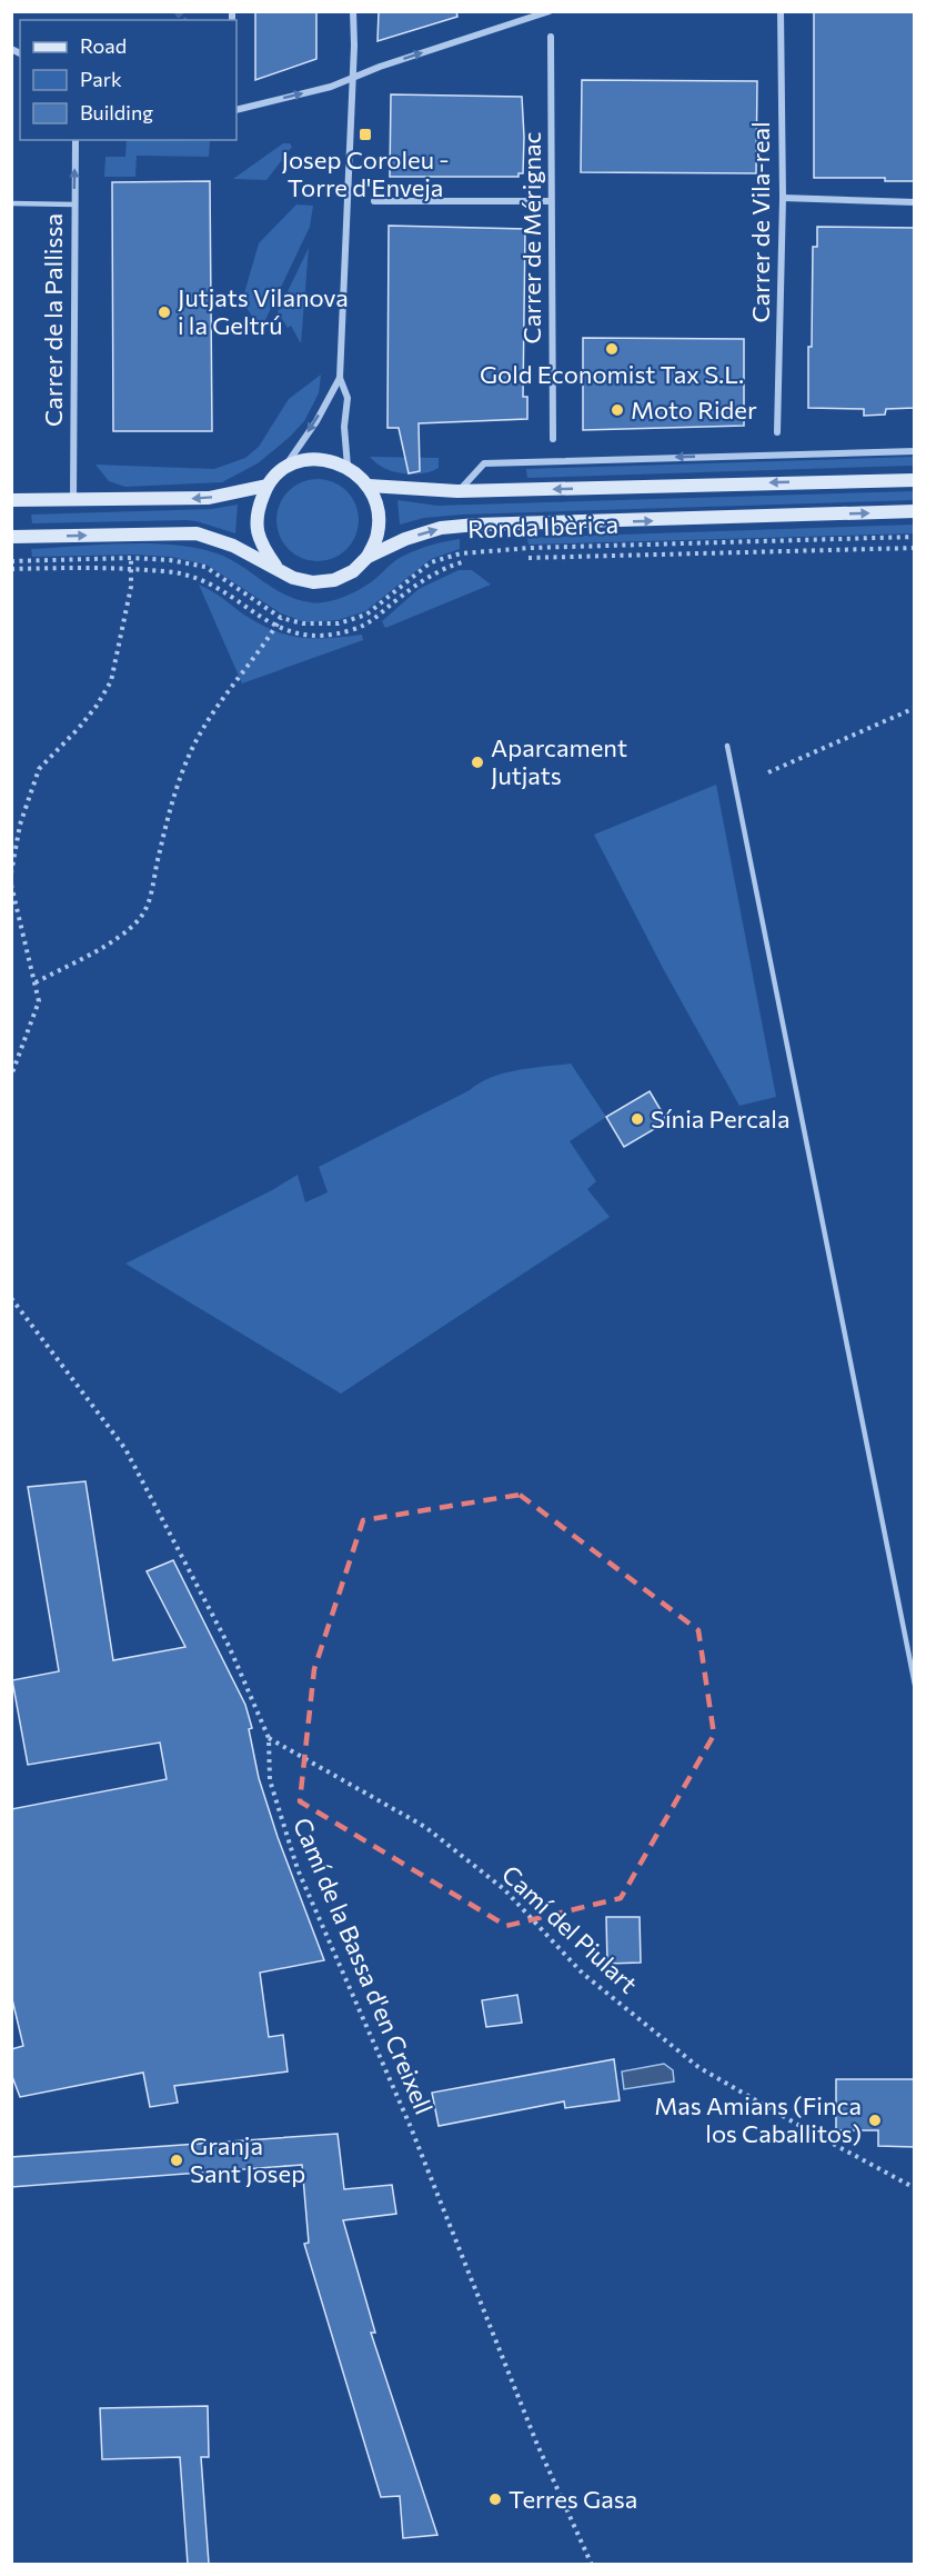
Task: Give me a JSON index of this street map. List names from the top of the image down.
{
  "streets": {
    "street": [
      "Carrer de Vila-real",
      "Carrer de Mérignac",
      "Carrer de la Pallissa",
      "Ronda Ibèrica"
    ],
    "path": ["Camí del Piulart", "Camí de la Bassa d'en Creixell"]
  },
  "crossings": [
    ["Camí del Piulart", "Camí de la Bassa d'en Creixell"]
  ],
  "places": {
    "transit": ["Josep Coroleu - Torre d'Enveja"],
    "other": [
      "Jutjats Vilanova i la Geltrú",
      "Gold Economist Tax S.L.",
      "Moto Rider",
      "Aparcament Jutjats",
      "Sínia Percala",
      "Mas Amians (Finca los Caballitos)",
      "Granja Sant Josep",
      "Terres Gasa"
    ]
  },
  "legend": ["Road", "Park", "Building"]
}
